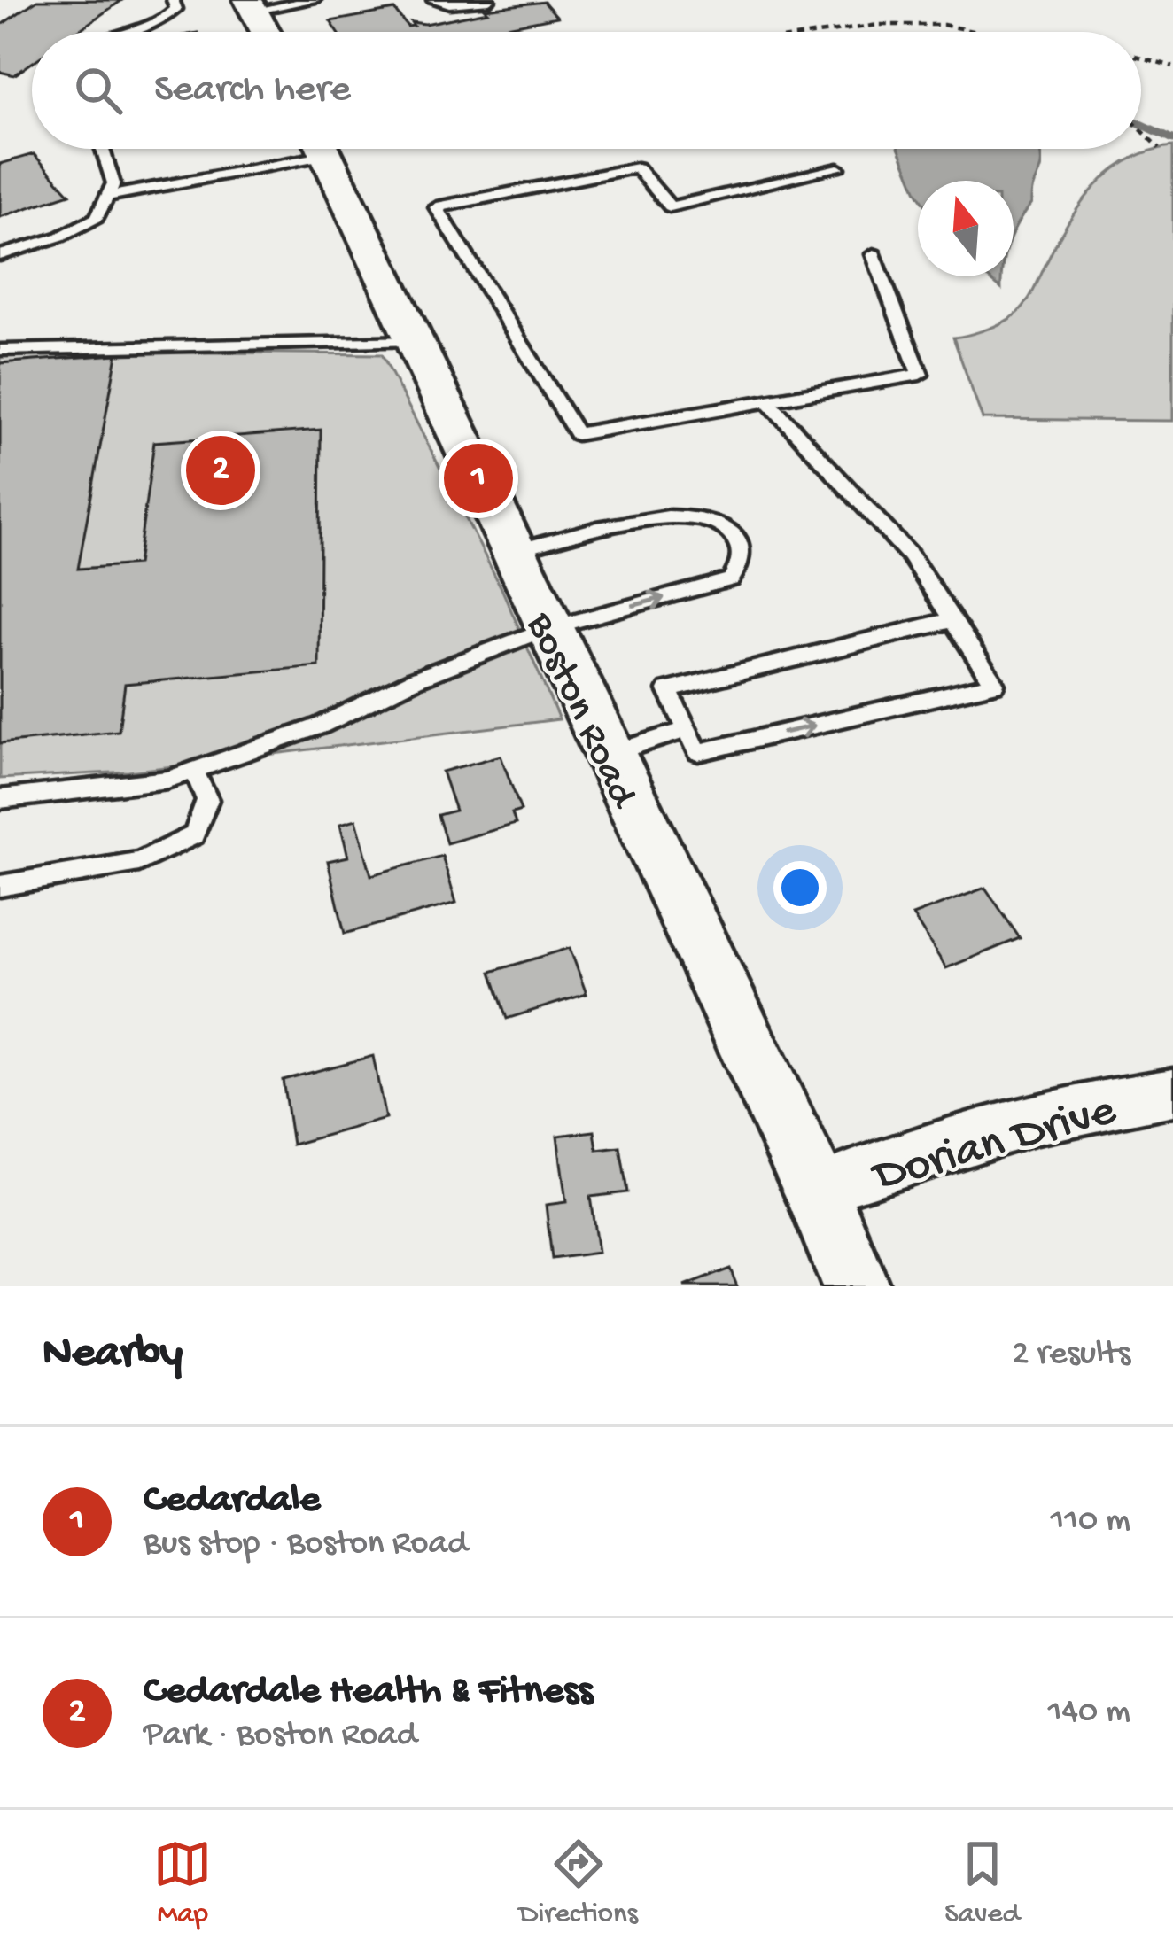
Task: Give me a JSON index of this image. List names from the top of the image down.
{
  "streets": {
    "street": ["Boston Road", "Dorian Drive"]
  },
  "crossings": [
    ["Boston Road", "Dorian Drive"]
  ],
  "north": "top",
  "page": {
    "search": "Search here",
    "pins": ["2", "1"],
    "heading": ["Nearby", "2 results"],
    "list": [
      {
        "mark": "1",
        "name": "Cedardale",
        "note": "Bus stop · Boston Road",
        "value": "110 m"
      },
      {
        "mark": "2",
        "name": "Cedardale Health & Fitness",
        "note": "Park · Boston Road",
        "value": "140 m"
      }
    ],
    "nav": ["Map", "Directions", "Saved"]
  }
}
